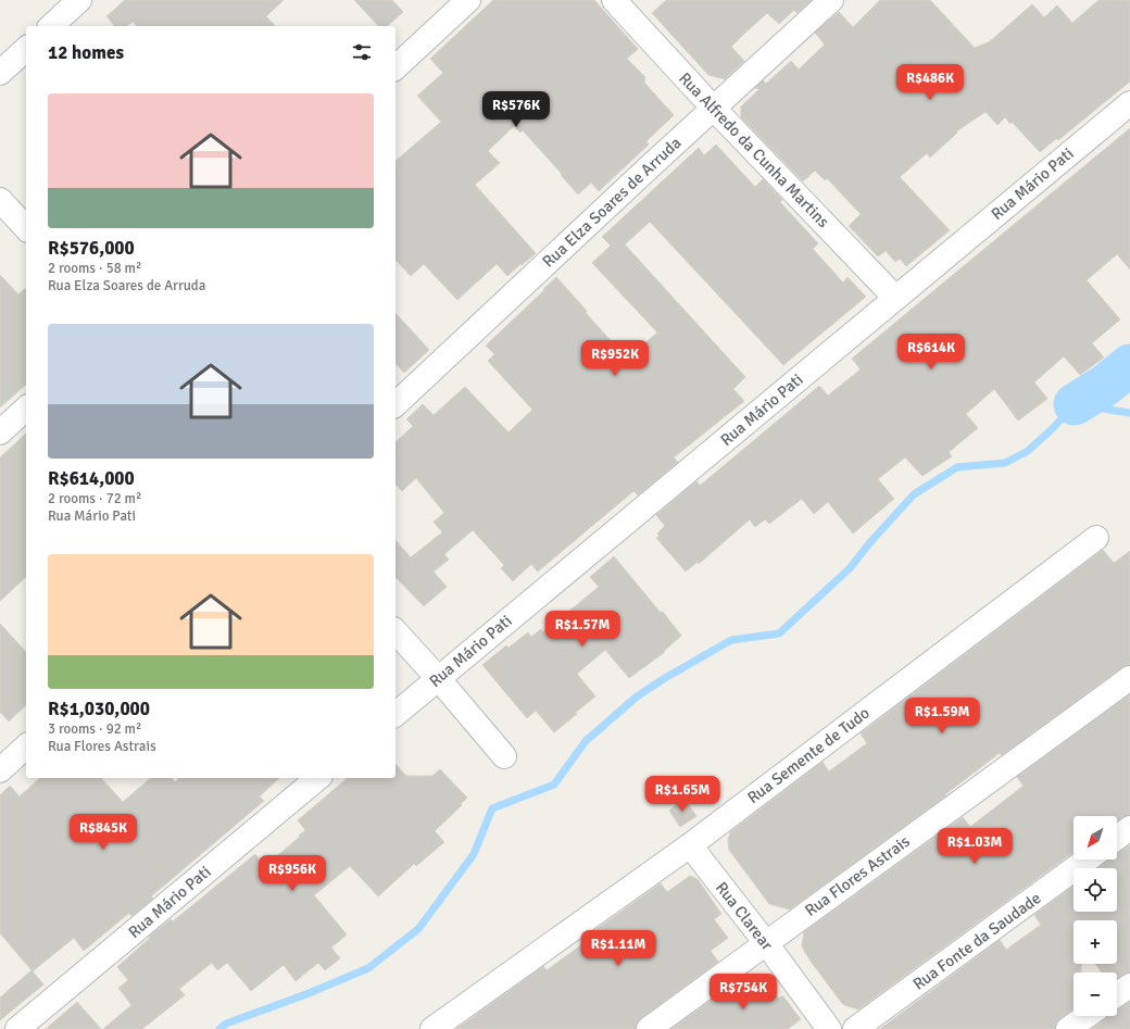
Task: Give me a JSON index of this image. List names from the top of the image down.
{
  "streets": {
    "street": [
      "Rua Alfredo da Cunha Martins",
      "Rua Mário Pati",
      "Rua Elza Soares de Arruda",
      "Rua Semente de Tudo",
      "Rua Flores Astrais",
      "Rua Clarear",
      "Rua Fonte da Saudade"
    ]
  },
  "crossings": [
    ["Rua Alfredo da Cunha Martins", "Rua Mário Pati"],
    ["Rua Alfredo da Cunha Martins", "Rua Elza Soares de Arruda"],
    ["Rua Semente de Tudo", "Rua Clarear"],
    ["Rua Flores Astrais", "Rua Clarear"]
  ],
  "north": "bottom left",
  "page": {
    "heading": "12 homes",
    "price": [
      "R$486K",
      "R$576K",
      "R$614K",
      "R$952K",
      "R$1.57M",
      "R$1.59M",
      "R$1.65M",
      "R$845K",
      "R$1.03M",
      "R$956K",
      "R$1.11M",
      "R$754K"
    ],
    "list": [
      {
        "name": "R$576,000",
        "note": "2 rooms · 58 m² · Rua Elza Soares de Arruda"
      },
      {
        "name": "R$614,000",
        "note": "2 rooms · 72 m² · Rua Mário Pati"
      },
      {
        "name": "R$1,030,000",
        "note": "3 rooms · 92 m² · Rua Flores Astrais"
      }
    ],
    "map_buttons": ["+", "−"]
  }
}
